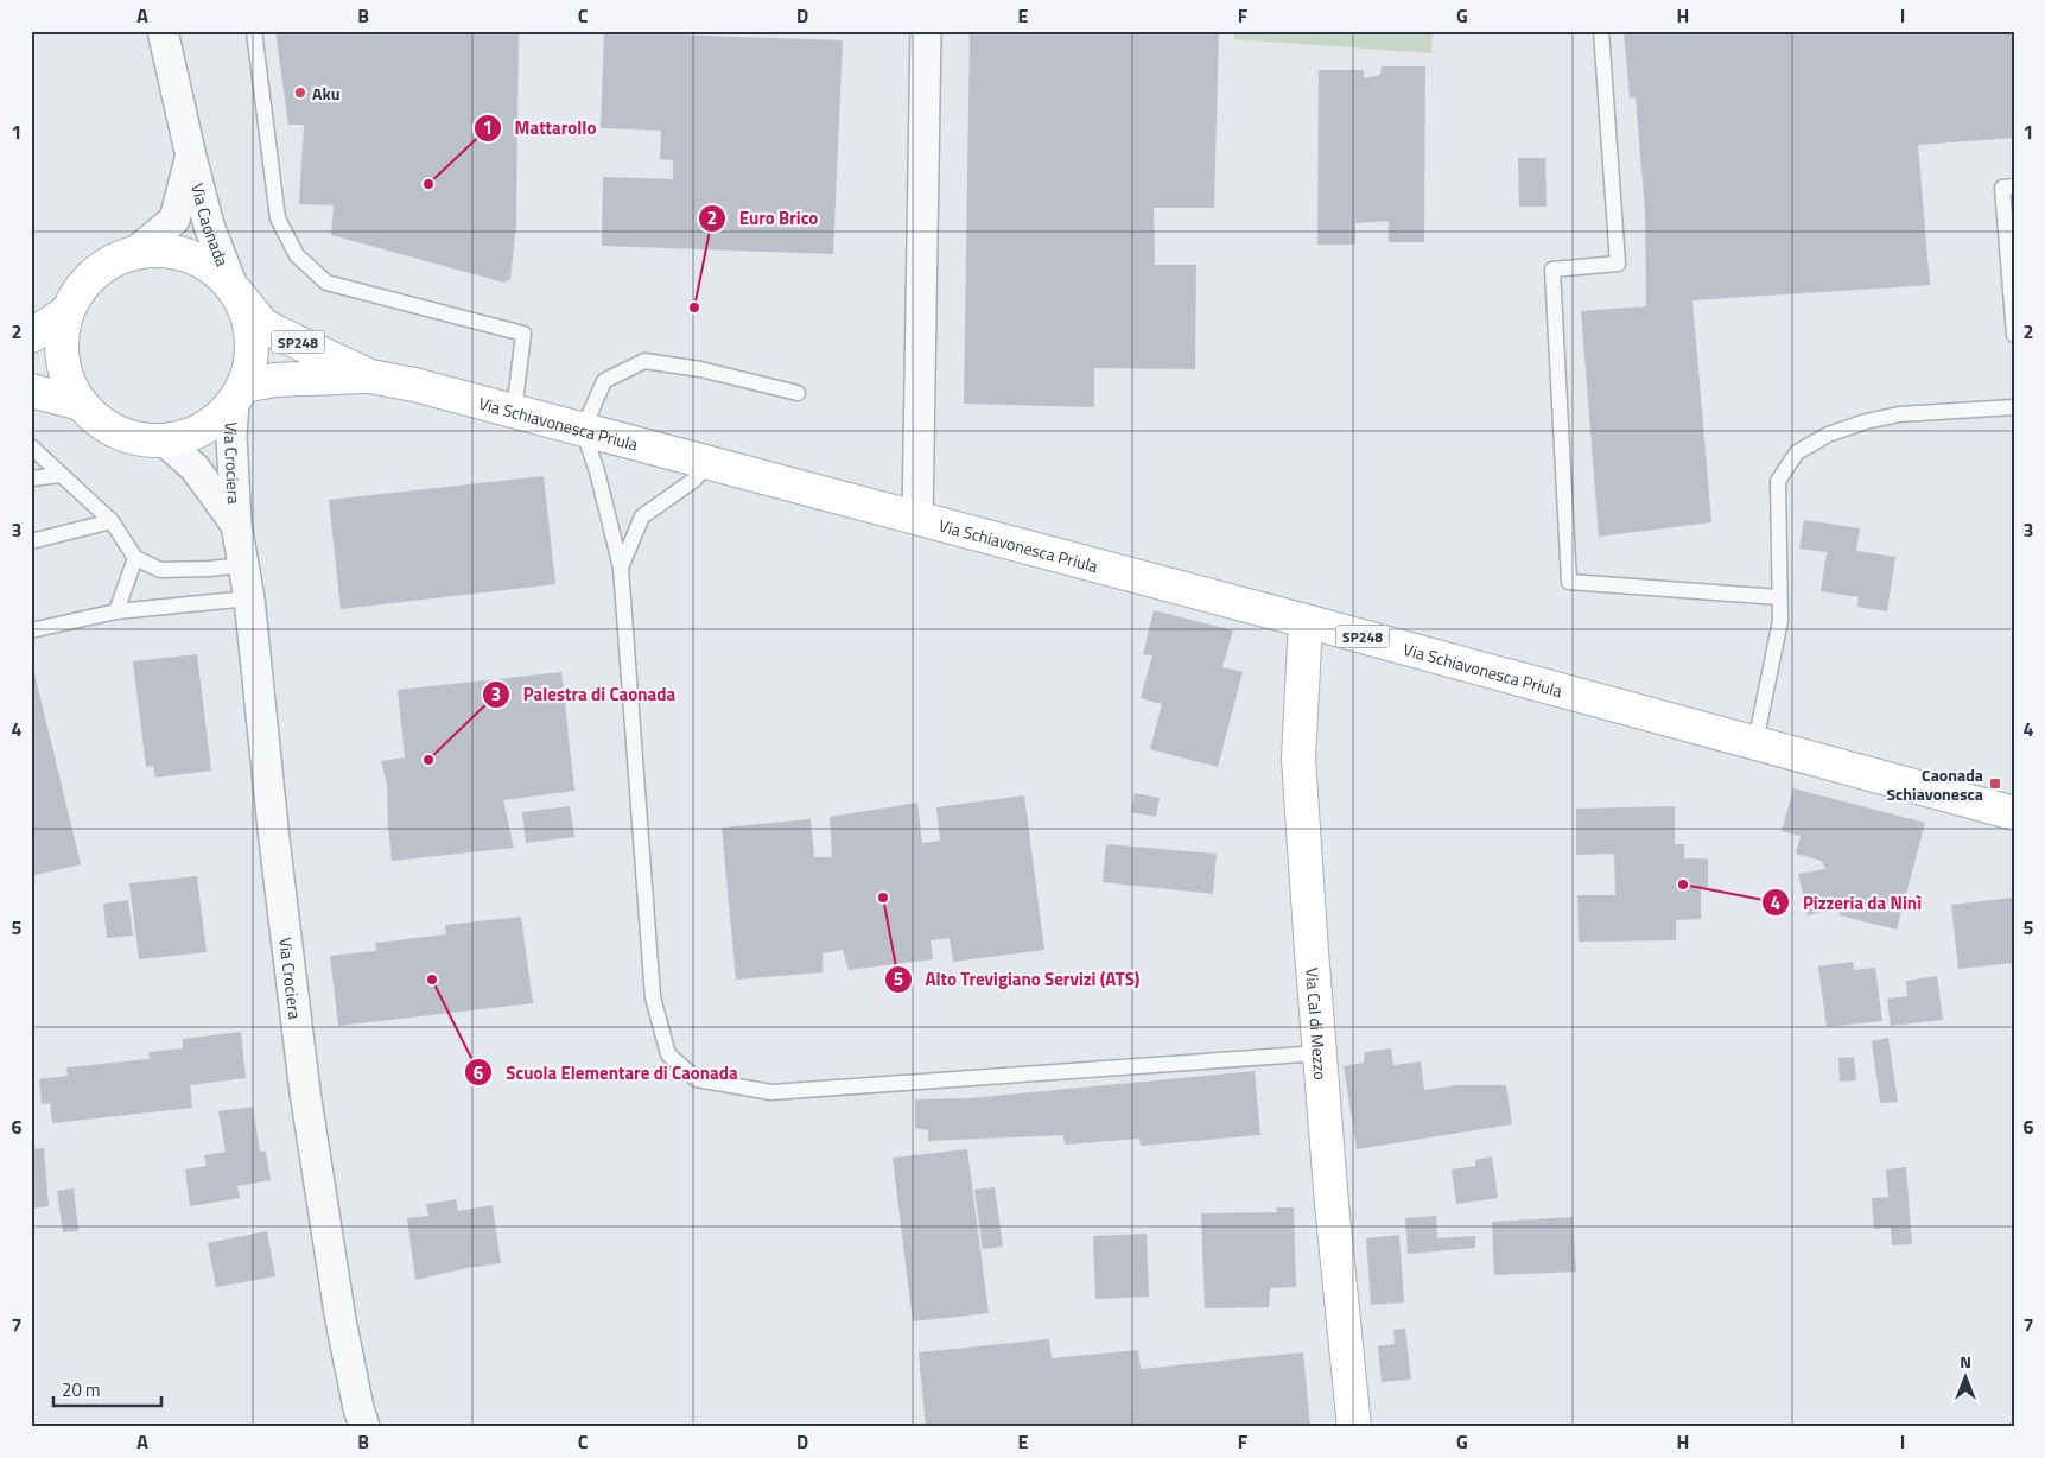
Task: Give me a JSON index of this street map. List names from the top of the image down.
{
  "streets": {
    "main road": ["SP248", "Via Schiavonesca Priula", "Via Cal di Mezzo"],
    "street": ["Via Caonada", "Via Crociera"]
  },
  "crossings": [
    ["Via Caonada", "Via Schiavonesca Priula"],
    ["Via Caonada", "Via Crociera"],
    ["Via Schiavonesca Priula", "Via Crociera"],
    ["Via Schiavonesca Priula", "Via Cal di Mezzo"]
  ],
  "places": {
    "other": [
      "Aku",
      "Mattarollo",
      "Euro Brico",
      "Palestra di Caonada",
      "Pizzeria da Ninì",
      "Alto Trevigiano Servizi (ATS)",
      "Scuola Elementare di Caonada"
    ],
    "transit": ["Caonada Schiavonesca"]
  },
  "scale_bar": "20 m",
  "north": "top",
  "grid": {
    "columns": [
      "A",
      "B",
      "C",
      "D",
      "E",
      "F",
      "G",
      "H",
      "I"
    ],
    "rows": [
      "1",
      "2",
      "3",
      "4",
      "5",
      "6",
      "7"
    ]
  }
}
